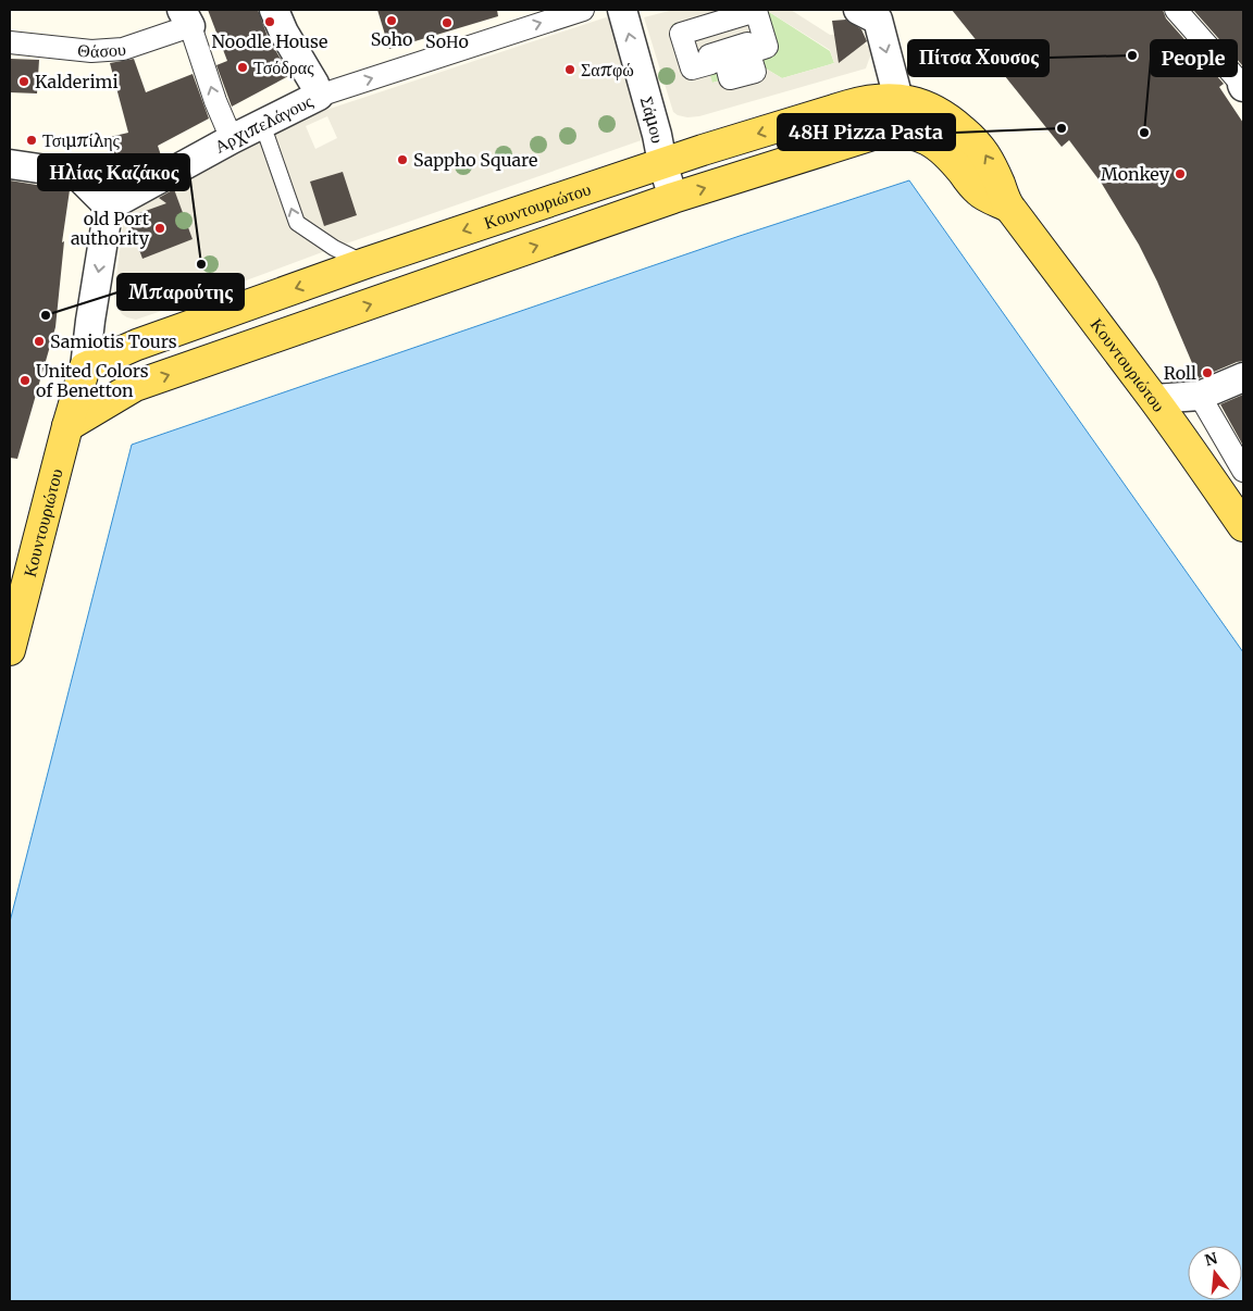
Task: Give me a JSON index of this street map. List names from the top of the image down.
{
  "streets": {
    "main road": ["Κουντουριώτου"],
    "street": ["Θάσου", "Σάμου", "Αρχιπελάγους"]
  },
  "crossings": [
    ["Σάμου", "Κουντουριώτου"]
  ],
  "one_way": ["Αρχιπελάγους"],
  "places": [
    "Soho",
    "Noodle House",
    "SoΗo",
    "Πίτσα Χουσος",
    "Τσόδρας",
    "Σαπφώ",
    "Kalderimi",
    "48H Pizza Pasta",
    "People",
    "Τσιμπίλης",
    "Sappho Square",
    "Monkey",
    "old Port authority",
    "Ηλίας Καζάκος",
    "Μπαρούτης",
    "Samiotis Tours",
    "Roll",
    "United Colors of Benetton"
  ],
  "north": "top"
}
